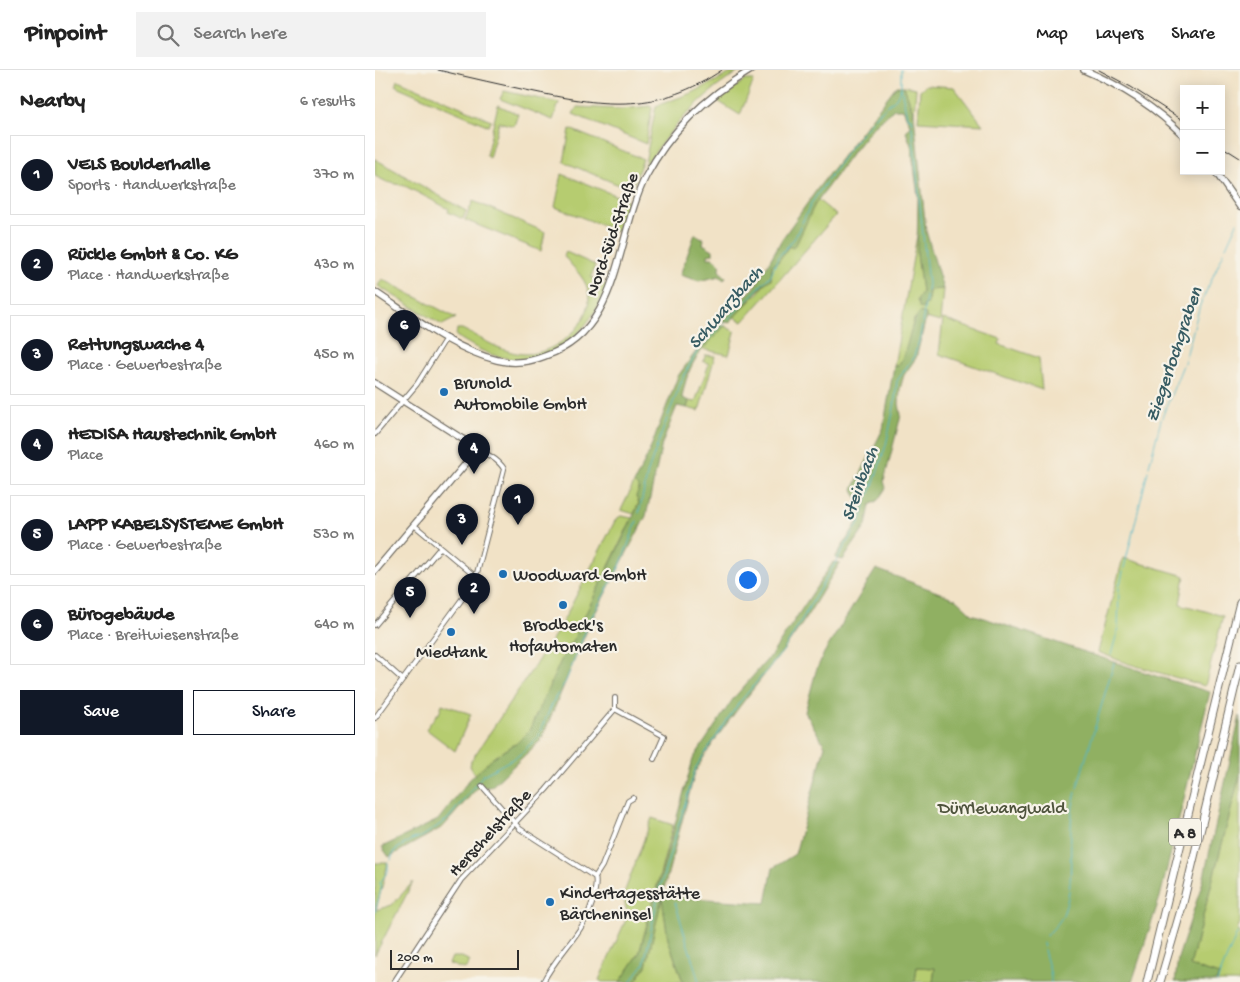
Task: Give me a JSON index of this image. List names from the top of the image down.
{
  "streets": {
    "highway": ["A 8"],
    "main road": ["Nord-Süd-Straße"],
    "street": ["Herschelstraße"]
  },
  "water": ["Schwarzbach", "Ziegerlochgraben", "Steinbach"],
  "parks": ["Dürrlewangwald"],
  "places": [
    "Brunold Automobile GmbH",
    "Woodward GmbH",
    "Brodbeck's Hofautomaten",
    "Miedtank",
    "Kindertagesstätte Bärcheninsel"
  ],
  "scale_bar": "200 m",
  "page": {
    "header": "Pinpoint",
    "search": "Search here",
    "nav": ["Map", "Layers", "Share"],
    "heading": ["Nearby", "6 results"],
    "map_buttons": ["+", "−"],
    "list": [
      {
        "mark": "1",
        "name": "VELS Boulderhalle",
        "note": "Sports · Handwerkstraße",
        "value": "370 m"
      },
      {
        "mark": "2",
        "name": "Rückle GmbH & Co. KG",
        "note": "Place · Handwerkstraße",
        "value": "430 m"
      },
      {
        "mark": "3",
        "name": "Rettungswache 4",
        "note": "Place · Gewerbestraße",
        "value": "450 m"
      },
      {
        "mark": "4",
        "name": "HEDISA Haustechnik GmbH",
        "note": "Place",
        "value": "460 m"
      },
      {
        "mark": "5",
        "name": "LAPP KABELSYSTEME GmbH",
        "note": "Place · Gewerbestraße",
        "value": "530 m"
      },
      {
        "mark": "6",
        "name": "Bürogebäude",
        "note": "Place · Breitwiesenstraße",
        "value": "640 m"
      }
    ],
    "pins": [
      "6",
      "4",
      "1",
      "3",
      "2",
      "5"
    ],
    "buttons": ["Save", "Share"],
    "scale": "200 m"
  }
}
